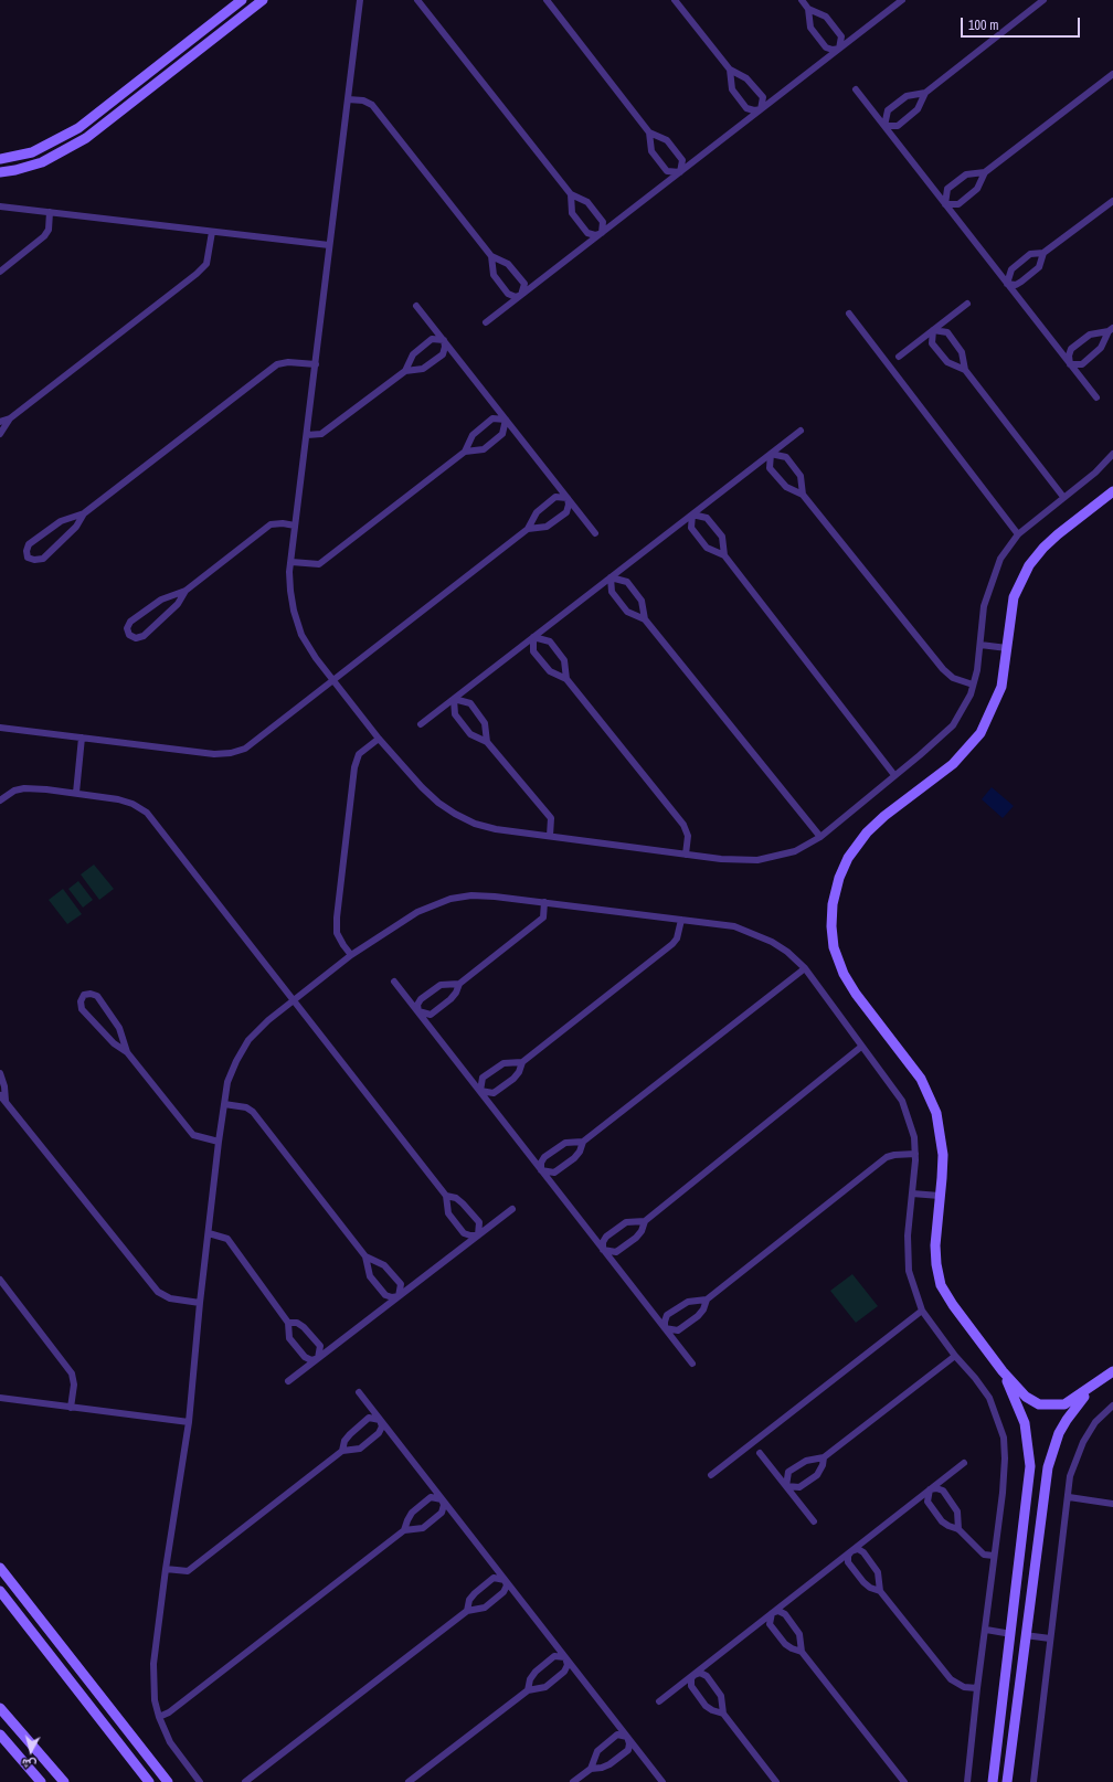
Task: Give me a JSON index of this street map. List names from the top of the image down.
{
  "scale_bar": "100 m",
  "north": "bottom"
}
